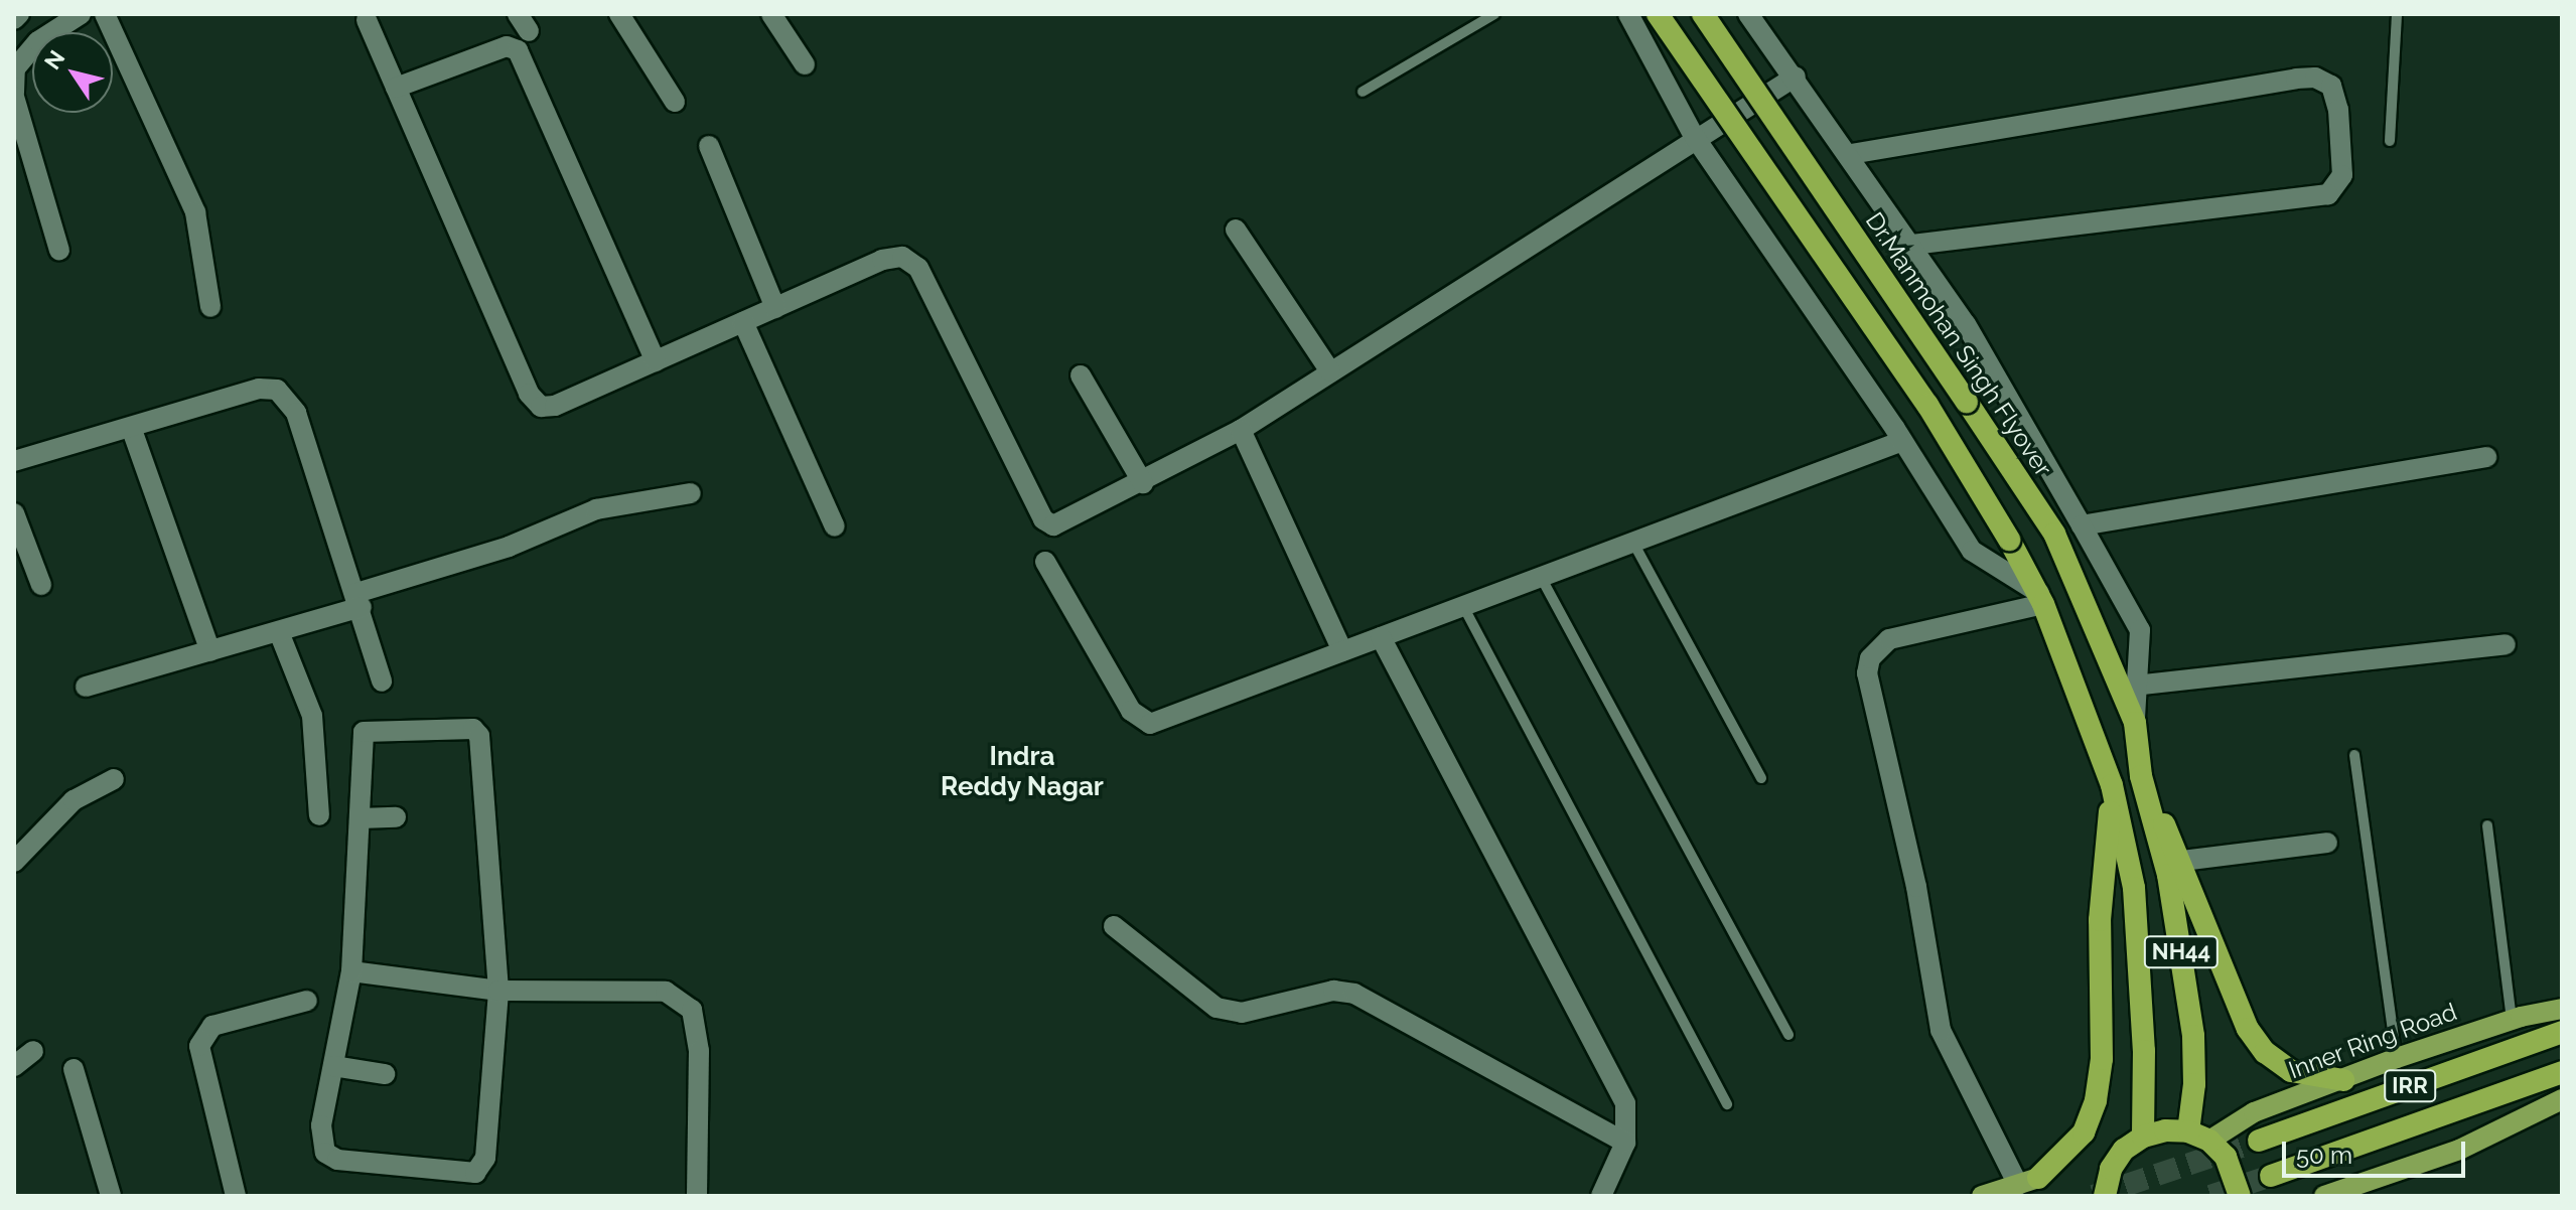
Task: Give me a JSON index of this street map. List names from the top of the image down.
{
  "streets": {
    "highway": ["Dr.Manmohan Singh Flyover", "NH44", "IRR"],
    "main road": ["Inner Ring Road"]
  },
  "crossings": [
    ["Dr.Manmohan Singh Flyover", "NH44"]
  ],
  "districts": ["Indra Reddy Nagar"],
  "scale_bar": "50 m",
  "north": "top left"
}
